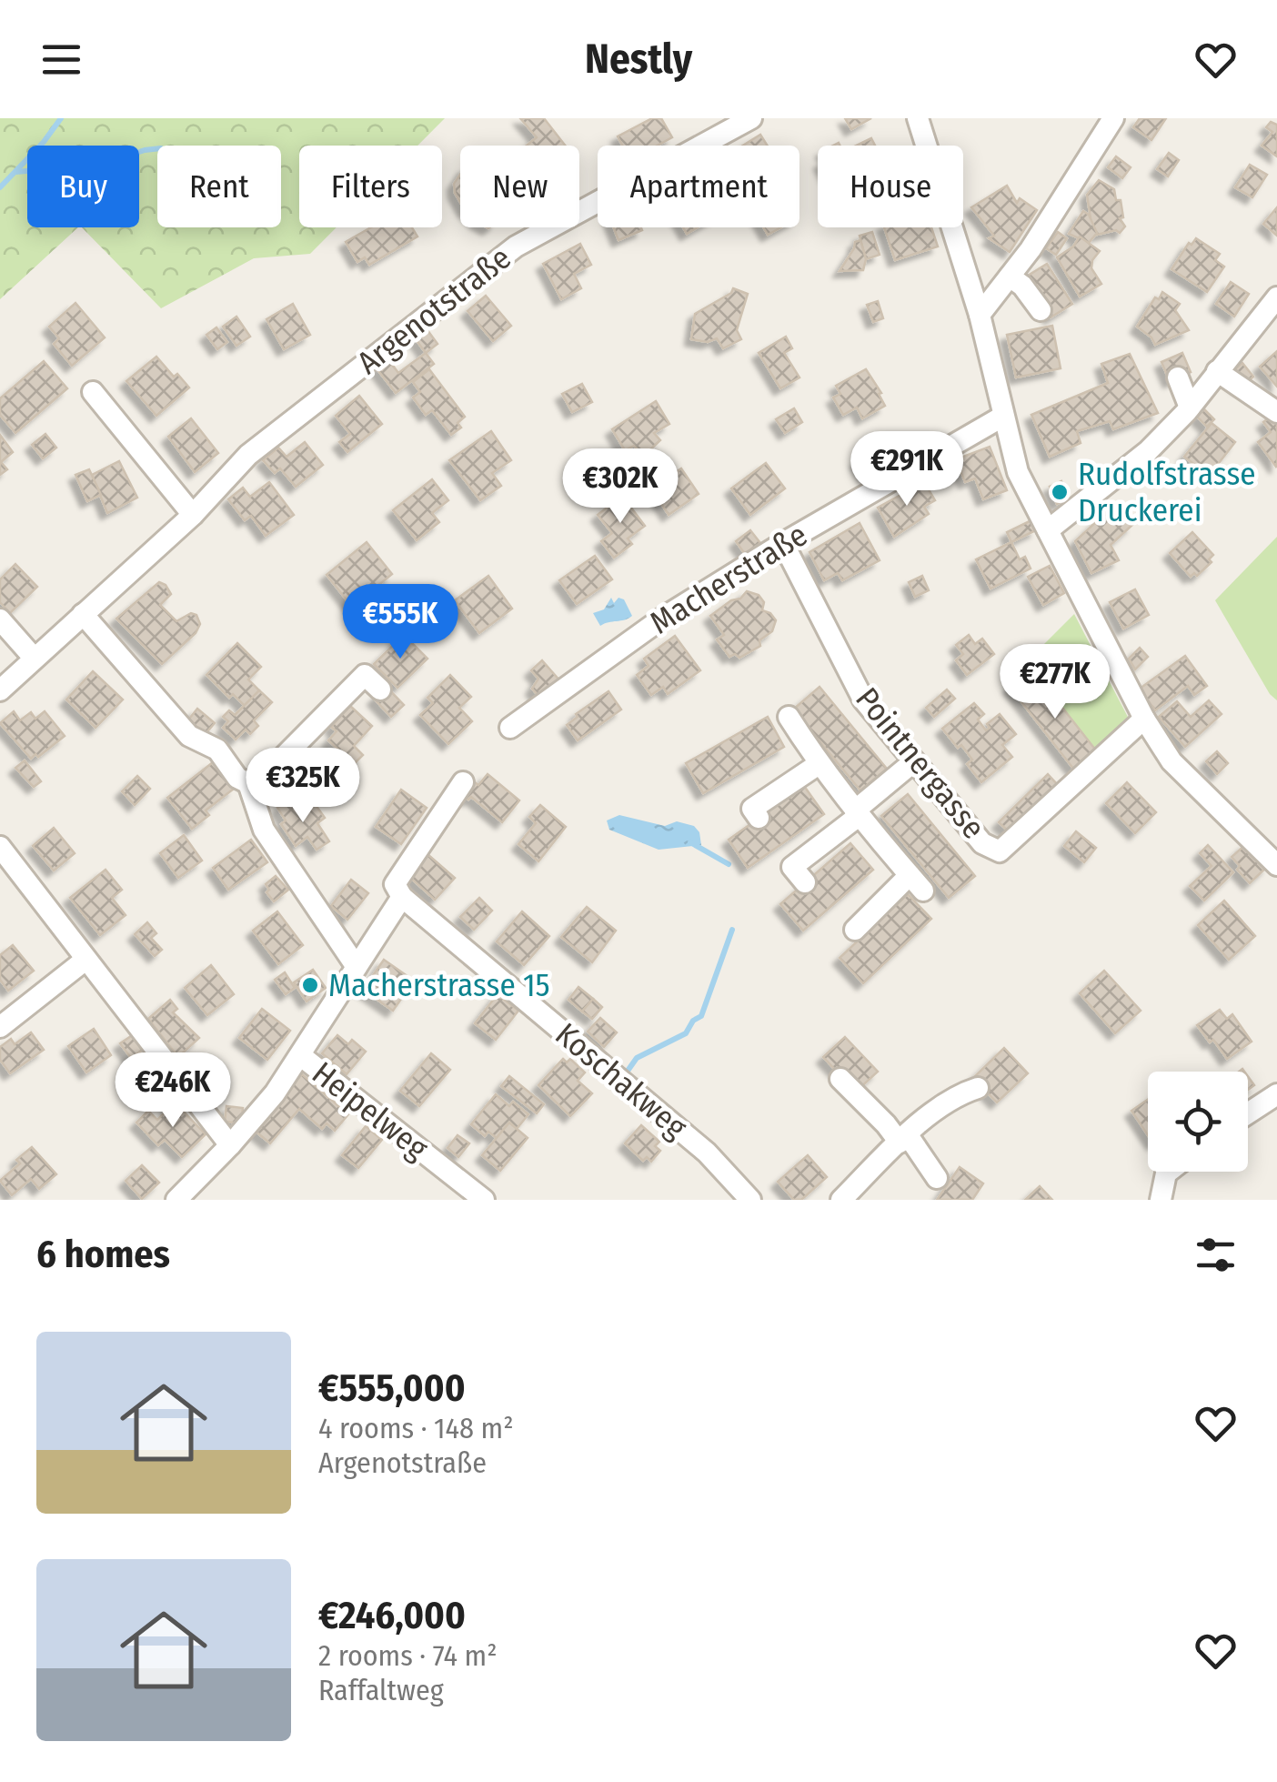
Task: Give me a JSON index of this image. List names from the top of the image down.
{
  "streets": {
    "street": [
      "Argenotstraße",
      "Macherstraße",
      "Pointnergasse",
      "Koschakweg",
      "Heipelweg"
    ]
  },
  "crossings": [
    ["Macherstraße", "Pointnergasse"]
  ],
  "places": ["Rudolfstrasse Druckerei", "Macherstrasse 15"],
  "page": {
    "header": "Nestly",
    "chip": [
      "Buy",
      "Rent",
      "Filters",
      "New",
      "Apartment",
      "House"
    ],
    "price": [
      "€291K",
      "€302K",
      "€555K",
      "€277K",
      "€325K",
      "€246K"
    ],
    "heading": "6 homes",
    "list": [
      {
        "name": "€555,000",
        "note": "4 rooms · 148 m² · Argenotstraße"
      },
      {
        "name": "€246,000",
        "note": "2 rooms · 74 m² · Raffaltweg"
      }
    ]
  }
}
